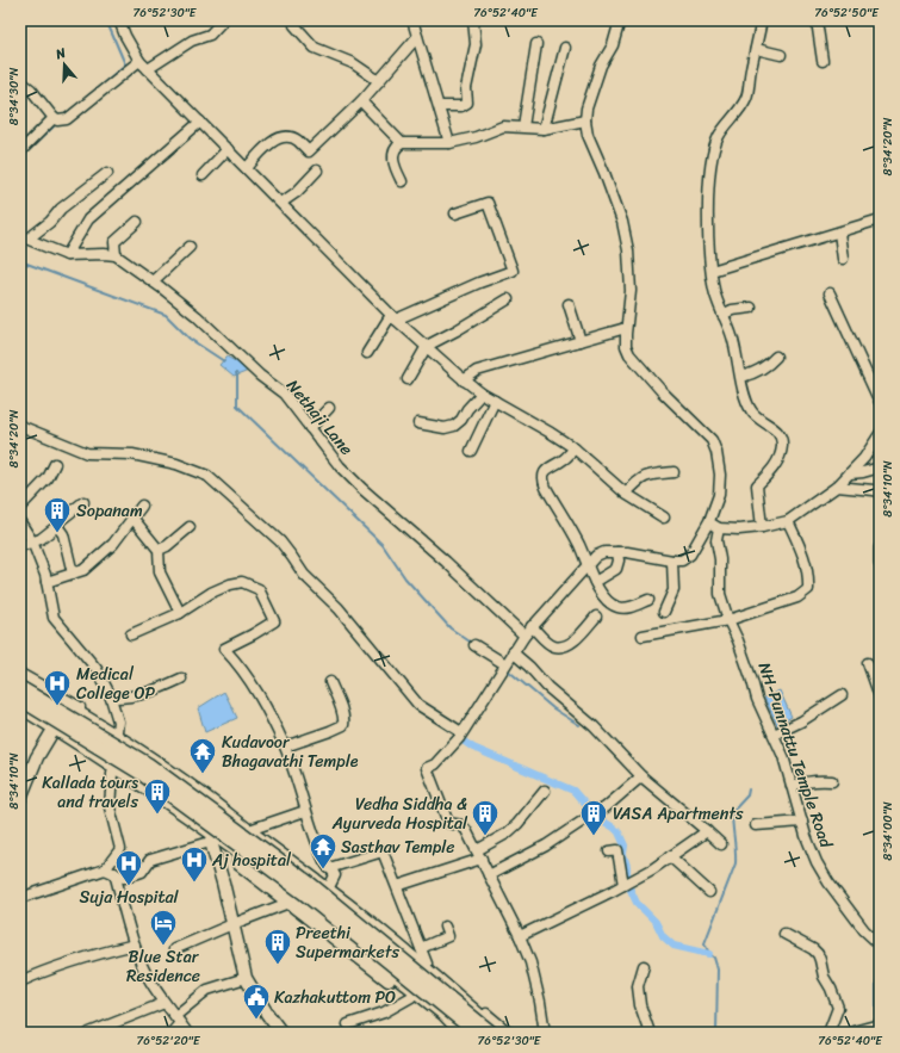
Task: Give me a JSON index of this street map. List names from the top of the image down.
{
  "streets": {
    "street": ["Nethaji Lane", "NH-Punnattu Temple Road"]
  },
  "places": {
    "building": [
      "Sopanam",
      "Kallada tours and travels",
      "Vedha Siddha & Ayurveda Hospital",
      "VASA Apartments",
      "Preethi Supermarkets"
    ],
    "hospital": ["Medical College OP", "Aj hospital", "Suja Hospital"],
    "temple": ["Kudavoor Bhagavathi Temple", "Sasthav Temple"],
    "hotel": ["Blue Star Residence"],
    "public building": ["Kazhakuttom PO"]
  },
  "north": "top",
  "coordinates": [
    "76°52'30\"E",
    "76°52'40\"E",
    "76°52'50\"E",
    "8°34'30\"N",
    "8°34'20\"N",
    "8°34'10\"N",
    "8°34'00\"N",
    "76°52'20\"E"
  ]
}
